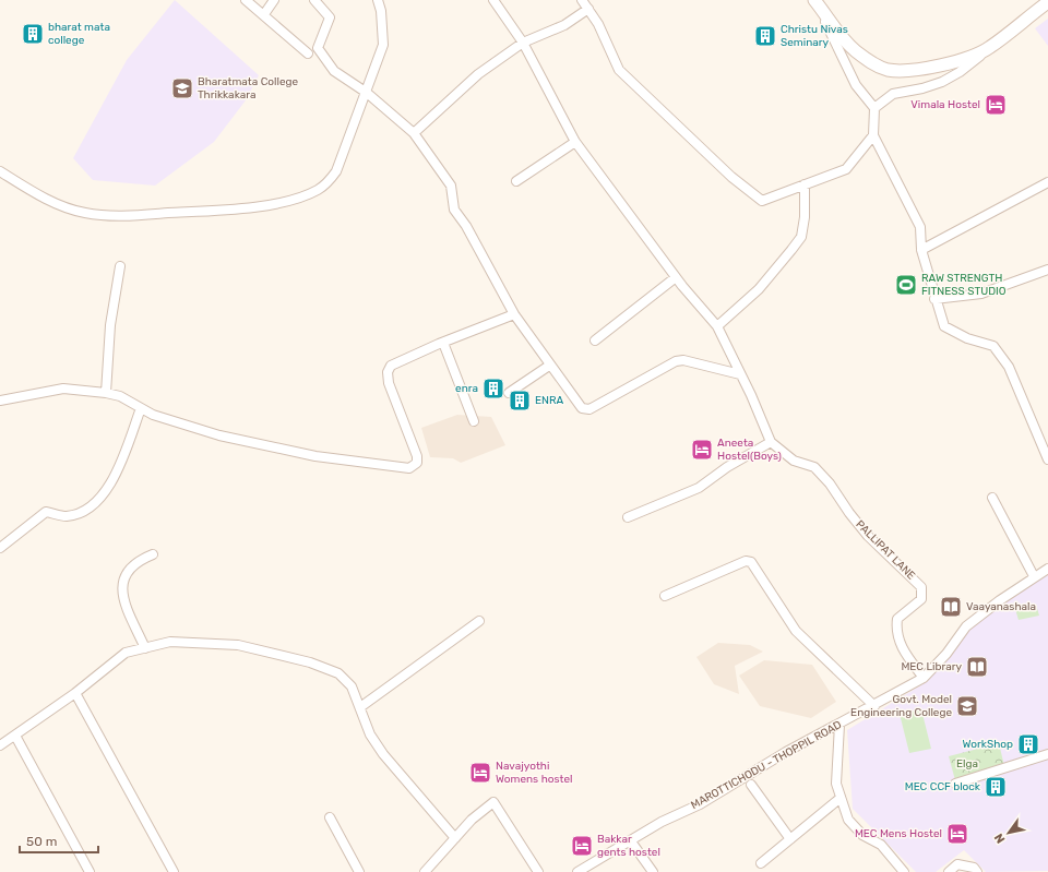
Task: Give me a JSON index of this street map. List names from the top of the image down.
{
  "streets": {
    "street": ["PALLIPAT LANE", "MAROTTICHODU - THOPPIL ROAD"]
  },
  "crossings": [
    ["PALLIPAT LANE", "MAROTTICHODU - THOPPIL ROAD"]
  ],
  "parks": ["Elga"],
  "places": {
    "building": [
      "bharat mata college",
      "Christu Nivas Seminary",
      "enra",
      "ENRA",
      "WorkShop",
      "MEC CCF block"
    ],
    "school or university": ["Bharatmata College Thrikkakara", "Govt. Model Engineering College"],
    "hotel": [
      "Vimala Hostel",
      "Aneeta Hostel(Boys)",
      "Navajyothi Womens hostel",
      "MEC Mens Hostel",
      "Bakkar gents hostel"
    ],
    "sports": ["RAW STRENGTH FITNESS STUDIO"],
    "library": ["Vaayanashala", "MEC Library"]
  },
  "scale_bar": "50 m",
  "north": "bottom left"
}
